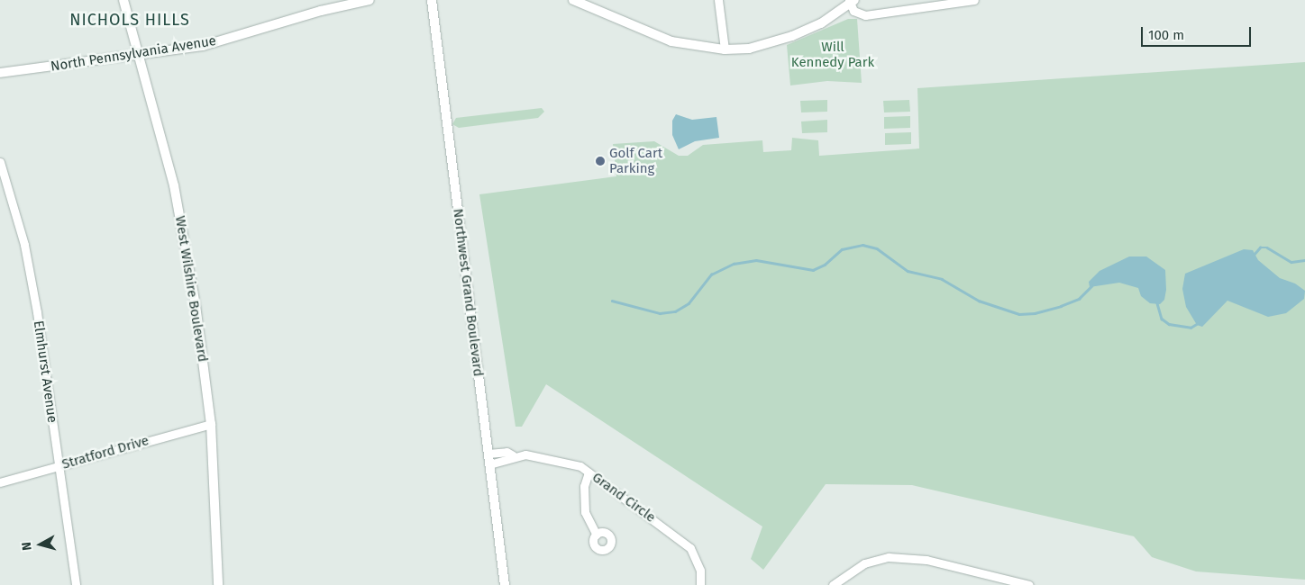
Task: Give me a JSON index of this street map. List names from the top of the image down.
{
  "streets": {
    "street": [
      "North Pennsylvania Avenue",
      "West Wilshire Boulevard",
      "Northwest Grand Boulevard",
      "Elmhurst Avenue",
      "Stratford Drive",
      "Grand Circle"
    ]
  },
  "crossings": [
    ["North Pennsylvania Avenue", "West Wilshire Boulevard"],
    ["West Wilshire Boulevard", "Stratford Drive"],
    ["Northwest Grand Boulevard", "Grand Circle"],
    ["Elmhurst Avenue", "Stratford Drive"]
  ],
  "districts": ["NICHOLS HILLS"],
  "parks": ["Will Kennedy Park"],
  "places": ["Golf Cart Parking"],
  "scale_bar": "100 m",
  "north": "left"
}
